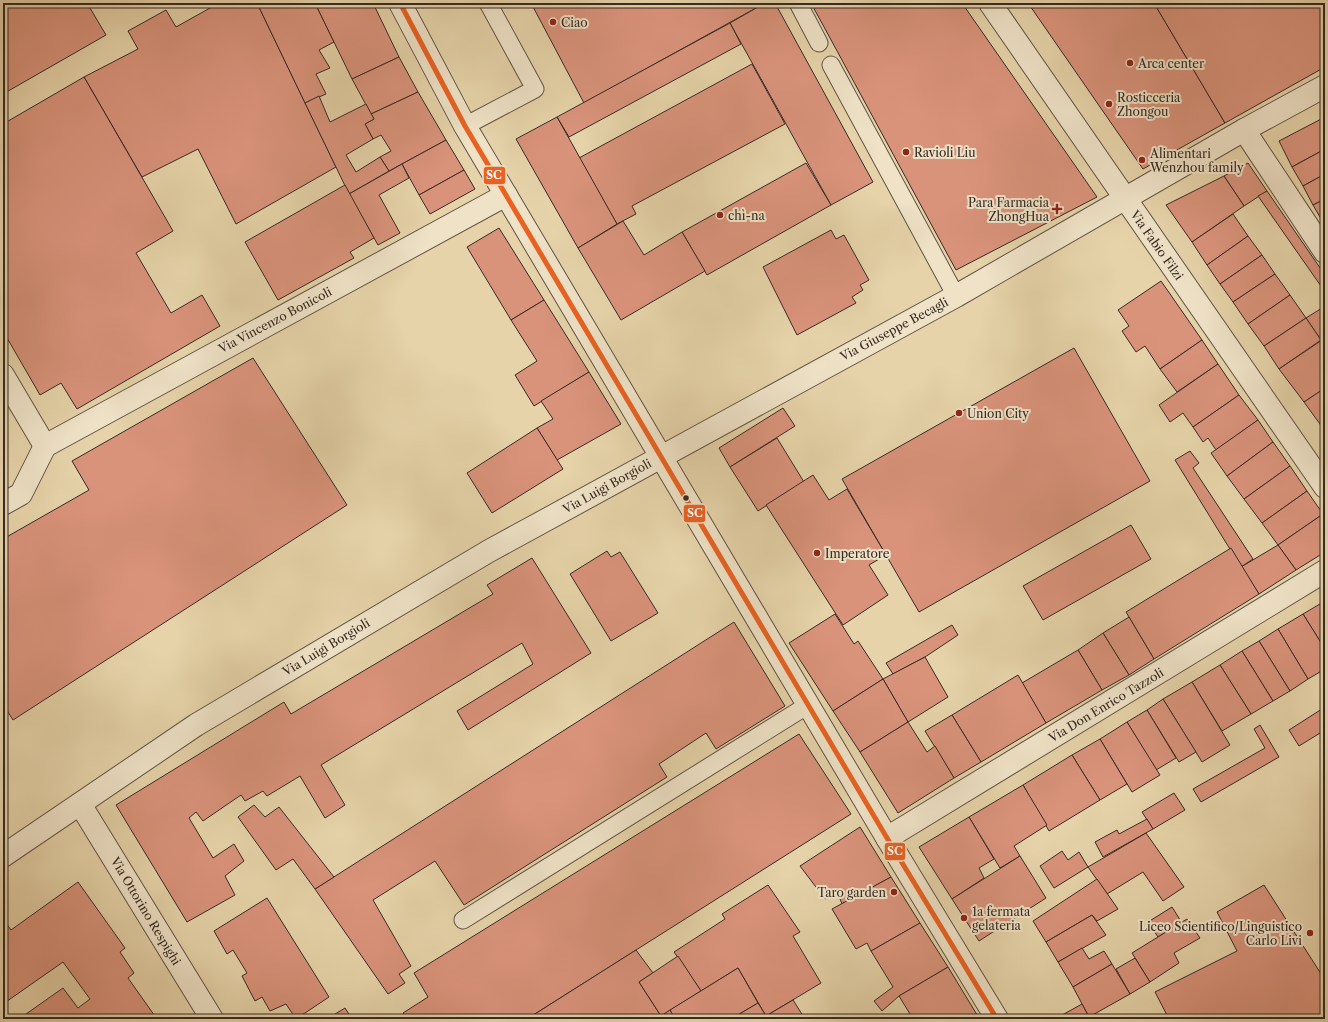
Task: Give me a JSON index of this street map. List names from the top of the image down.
{
  "streets": {
    "street": [
      "Via Fabio Filzi",
      "Via Vincenzo Bonicoli",
      "Via Giuseppe Becagli",
      "Via Luigi Borgioli",
      "Via Don Enrico Tazzoli",
      "Via Ottorino Respighi"
    ]
  },
  "crossings": [
    ["Via Fabio Filzi", "Via Giuseppe Becagli"],
    ["Via Giuseppe Becagli", "Via Luigi Borgioli"],
    ["Via Luigi Borgioli", "Via Ottorino Respighi"]
  ],
  "places": {
    "other": [
      "Ciao",
      "Arca center",
      "Rosticceria Zhongou",
      "Ravioli Liu",
      "Alimentari Wenzhou family",
      "chì-na",
      "Union City",
      "Imperatore",
      "Taro garden",
      "1a fermata gelateria",
      "Liceo Scientifico/Linguistico Carlo Livi"
    ],
    "health": ["Para Farmacia ZhongHua"]
  },
  "lines": ["transit line SC"]
}
